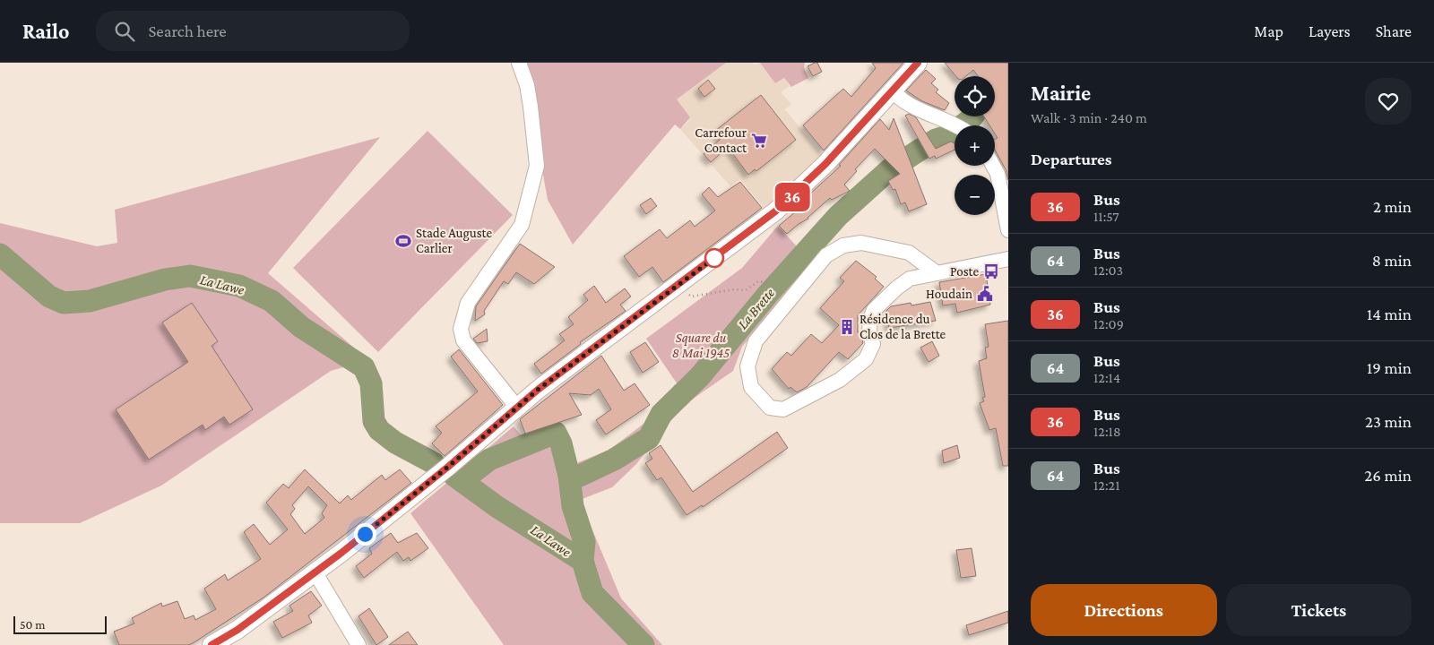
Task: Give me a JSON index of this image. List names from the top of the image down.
{
  "water": ["La Lawe", "La Brette"],
  "parks": ["Square du 8 Mai 1945"],
  "places": {
    "supermarket": ["Carrefour Contact"],
    "sports": ["Stade Auguste Carlier"],
    "bus stop": ["Poste"],
    "public building": ["Houdain"],
    "building": ["Résidence du Clos de la Brette"]
  },
  "lines": ["bus line 36"],
  "scale_bar": "50 m",
  "page": {
    "header": "Railo",
    "search": "Search here",
    "nav": ["Map", "Layers", "Share"],
    "on_map": "36",
    "heading": [
      ["Mairie", "Walk · 3 min · 240 m"],
      "Departures"
    ],
    "map_buttons": ["+", "−"],
    "list": [
      {
        "mark": "36",
        "name": "Bus",
        "note": "11:57",
        "value": "2 min"
      },
      {
        "mark": "64",
        "name": "Bus",
        "note": "12:03",
        "value": "8 min"
      },
      {
        "mark": "36",
        "name": "Bus",
        "note": "12:09",
        "value": "14 min"
      },
      {
        "mark": "64",
        "name": "Bus",
        "note": "12:14",
        "value": "19 min"
      },
      {
        "mark": "36",
        "name": "Bus",
        "note": "12:18",
        "value": "23 min"
      },
      {
        "mark": "64",
        "name": "Bus",
        "note": "12:21",
        "value": "26 min"
      }
    ],
    "buttons": ["Directions", "Tickets"],
    "scale": "50 m"
  }
}
